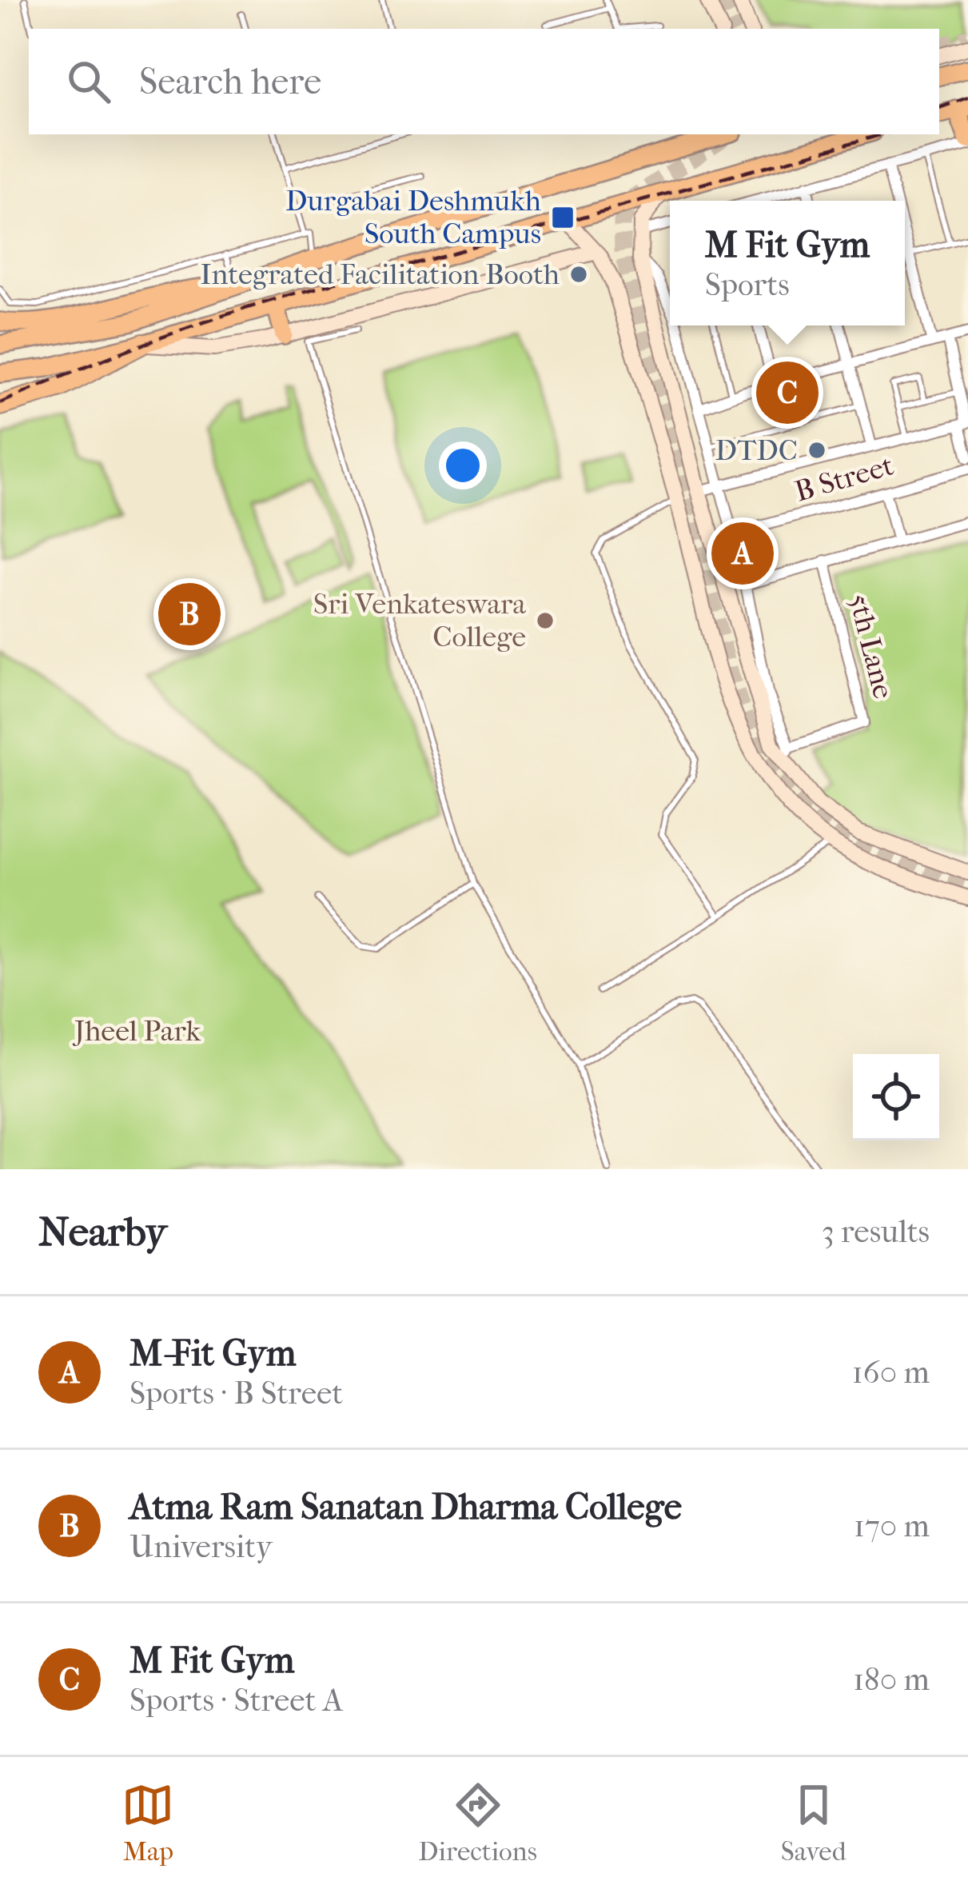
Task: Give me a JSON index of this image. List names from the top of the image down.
{
  "streets": {
    "street": ["B Street", "5th Lane"]
  },
  "parks": ["Jheel Park"],
  "places": {
    "transit": ["Durgabai Deshmukh South Campus"],
    "other": ["Integrated Facilitation Booth", "DTDC", "Sri Venkateswara College"]
  },
  "page": {
    "search": "Search here",
    "popup": ["M Fit Gym", "Sports"],
    "pins": ["C", "A", "B"],
    "heading": ["Nearby", "3 results"],
    "list": [
      {
        "mark": "A",
        "name": "M-Fit Gym",
        "note": "Sports · B Street",
        "value": "160 m"
      },
      {
        "mark": "B",
        "name": "Atma Ram Sanatan Dharma College",
        "note": "University",
        "value": "170 m"
      },
      {
        "mark": "C",
        "name": "M Fit Gym",
        "note": "Sports · Street A",
        "value": "180 m"
      }
    ],
    "nav": ["Map", "Directions", "Saved"]
  }
}
